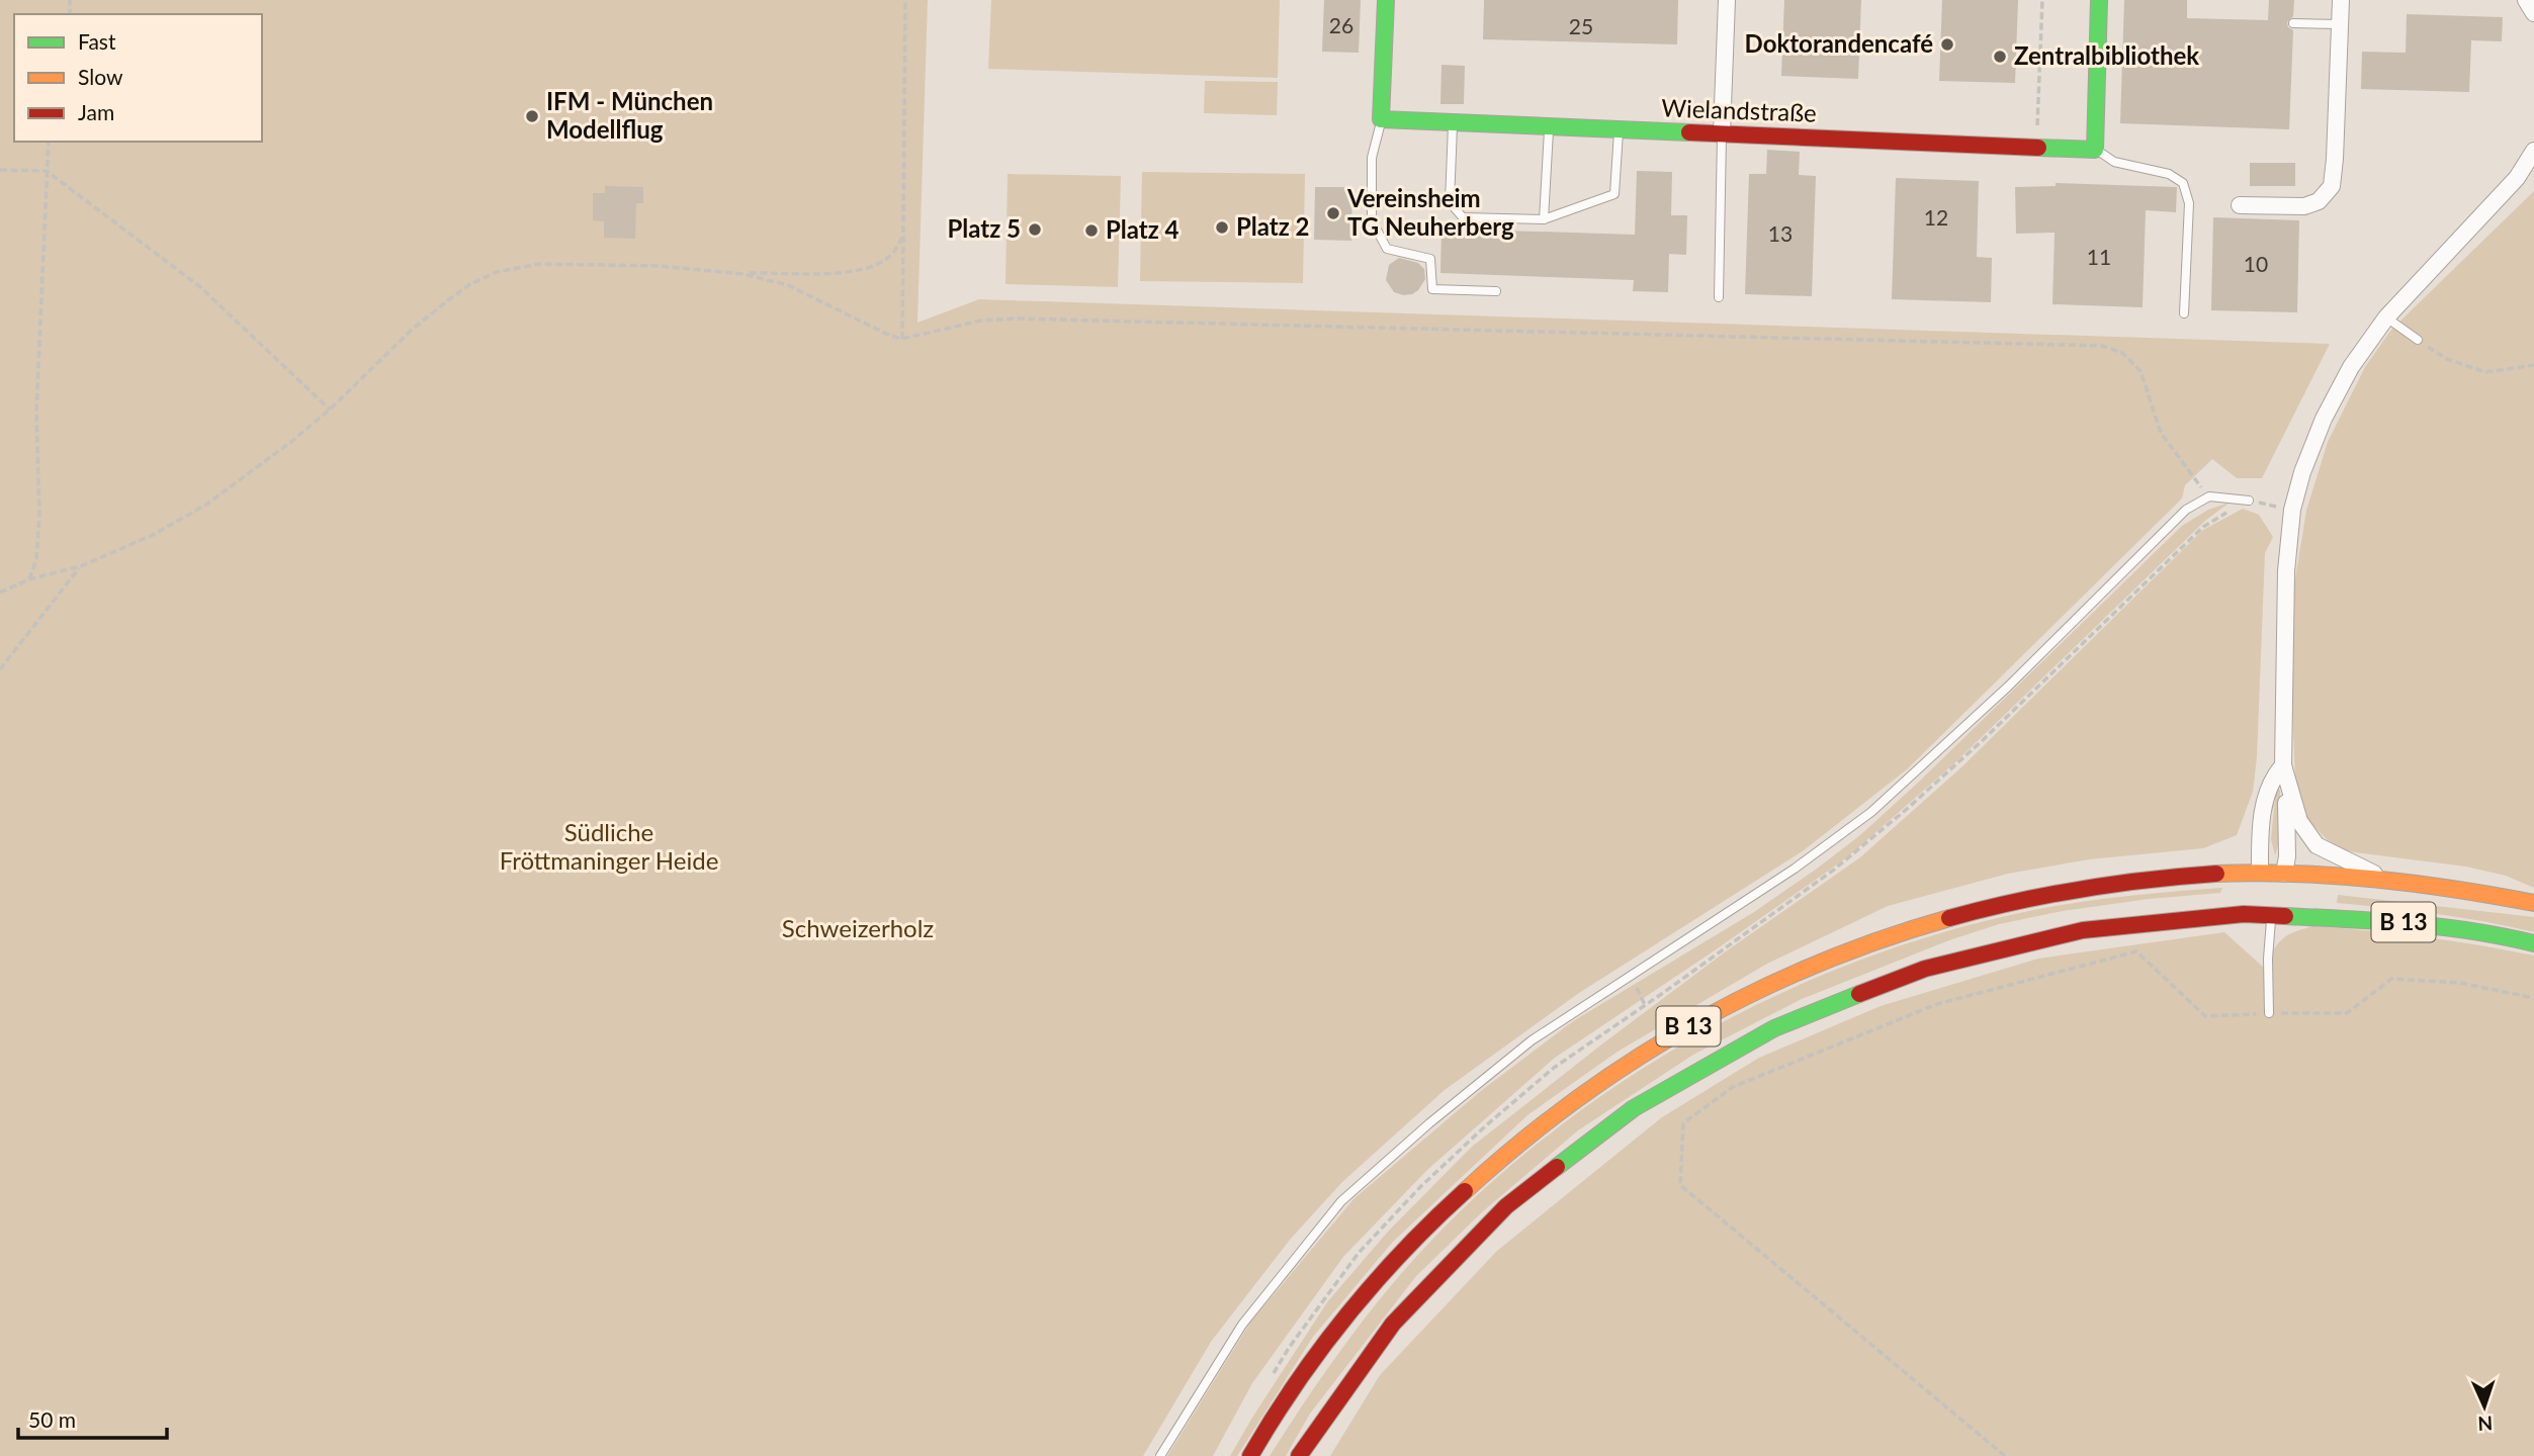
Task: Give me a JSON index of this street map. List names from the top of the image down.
{
  "streets": {
    "main road": ["Wielandstraße", "B 13"]
  },
  "parks": ["Südliche Fröttmaninger Heide", "Schweizerholz"],
  "places": [
    "Doktorandencafé",
    "Zentralbibliothek",
    "IFM - München Modellflug",
    "Vereinsheim TG Neuherberg",
    "Platz 2",
    "Platz 5",
    "Platz 4"
  ],
  "house_numbers": [
    "26",
    "25",
    "12",
    "13",
    "11",
    "10"
  ],
  "legend": ["Fast", "Slow", "Jam"],
  "scale_bar": "50 m",
  "north": "bottom"
}
